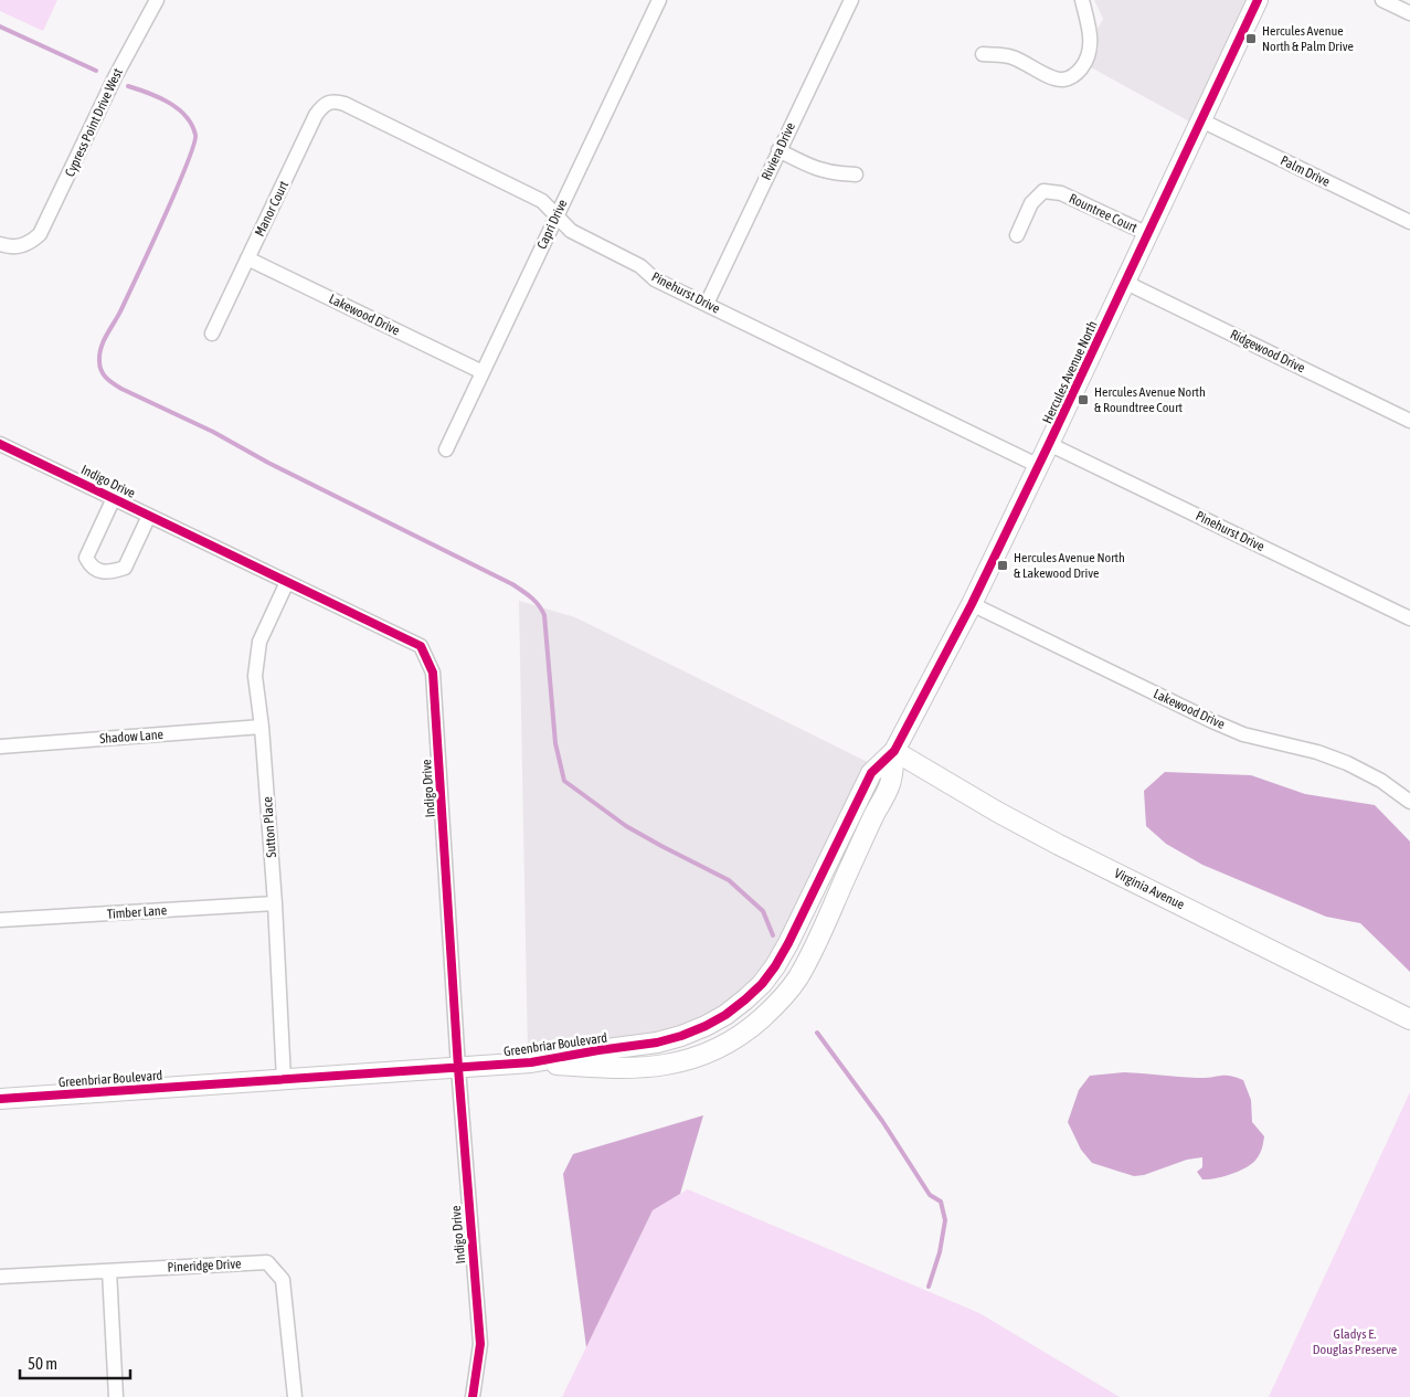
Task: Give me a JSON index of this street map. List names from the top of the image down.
{
  "streets": {
    "street": [
      "Cypress Point Drive West",
      "Riviera Drive",
      "Palm Drive",
      "Manor Court",
      "Rountree Court",
      "Capri Drive",
      "Pinehurst Drive",
      "Lakewood Drive",
      "Ridgewood Drive",
      "Hercules Avenue North",
      "Indigo Drive",
      "Shadow Lane",
      "Sutton Place",
      "Virginia Avenue",
      "Timber Lane",
      "Greenbriar Boulevard",
      "Pineridge Drive"
    ]
  },
  "crossings": [
    ["Riviera Drive", "Pinehurst Drive"],
    ["Palm Drive", "Hercules Avenue North"],
    ["Manor Court", "Pinehurst Drive"],
    ["Manor Court", "Lakewood Drive"],
    ["Rountree Court", "Hercules Avenue North"],
    ["Capri Drive", "Pinehurst Drive"],
    ["Capri Drive", "Lakewood Drive"],
    ["Pinehurst Drive", "Hercules Avenue North"],
    ["Lakewood Drive", "Hercules Avenue North"],
    ["Ridgewood Drive", "Hercules Avenue North"],
    ["Hercules Avenue North", "Virginia Avenue"],
    ["Hercules Avenue North", "Greenbriar Boulevard"],
    ["Indigo Drive", "Sutton Place"],
    ["Indigo Drive", "Greenbriar Boulevard"],
    ["Shadow Lane", "Sutton Place"],
    ["Sutton Place", "Timber Lane"],
    ["Sutton Place", "Greenbriar Boulevard"],
    ["Virginia Avenue", "Greenbriar Boulevard"]
  ],
  "parks": ["Gladys E. Douglas Preserve"],
  "places": {
    "transit": ["Hercules Avenue North & Palm Drive", "Hercules Avenue North & Roundtree Court", "Hercules Avenue North & Lakewood Drive"]
  },
  "scale_bar": "50 m"
}
